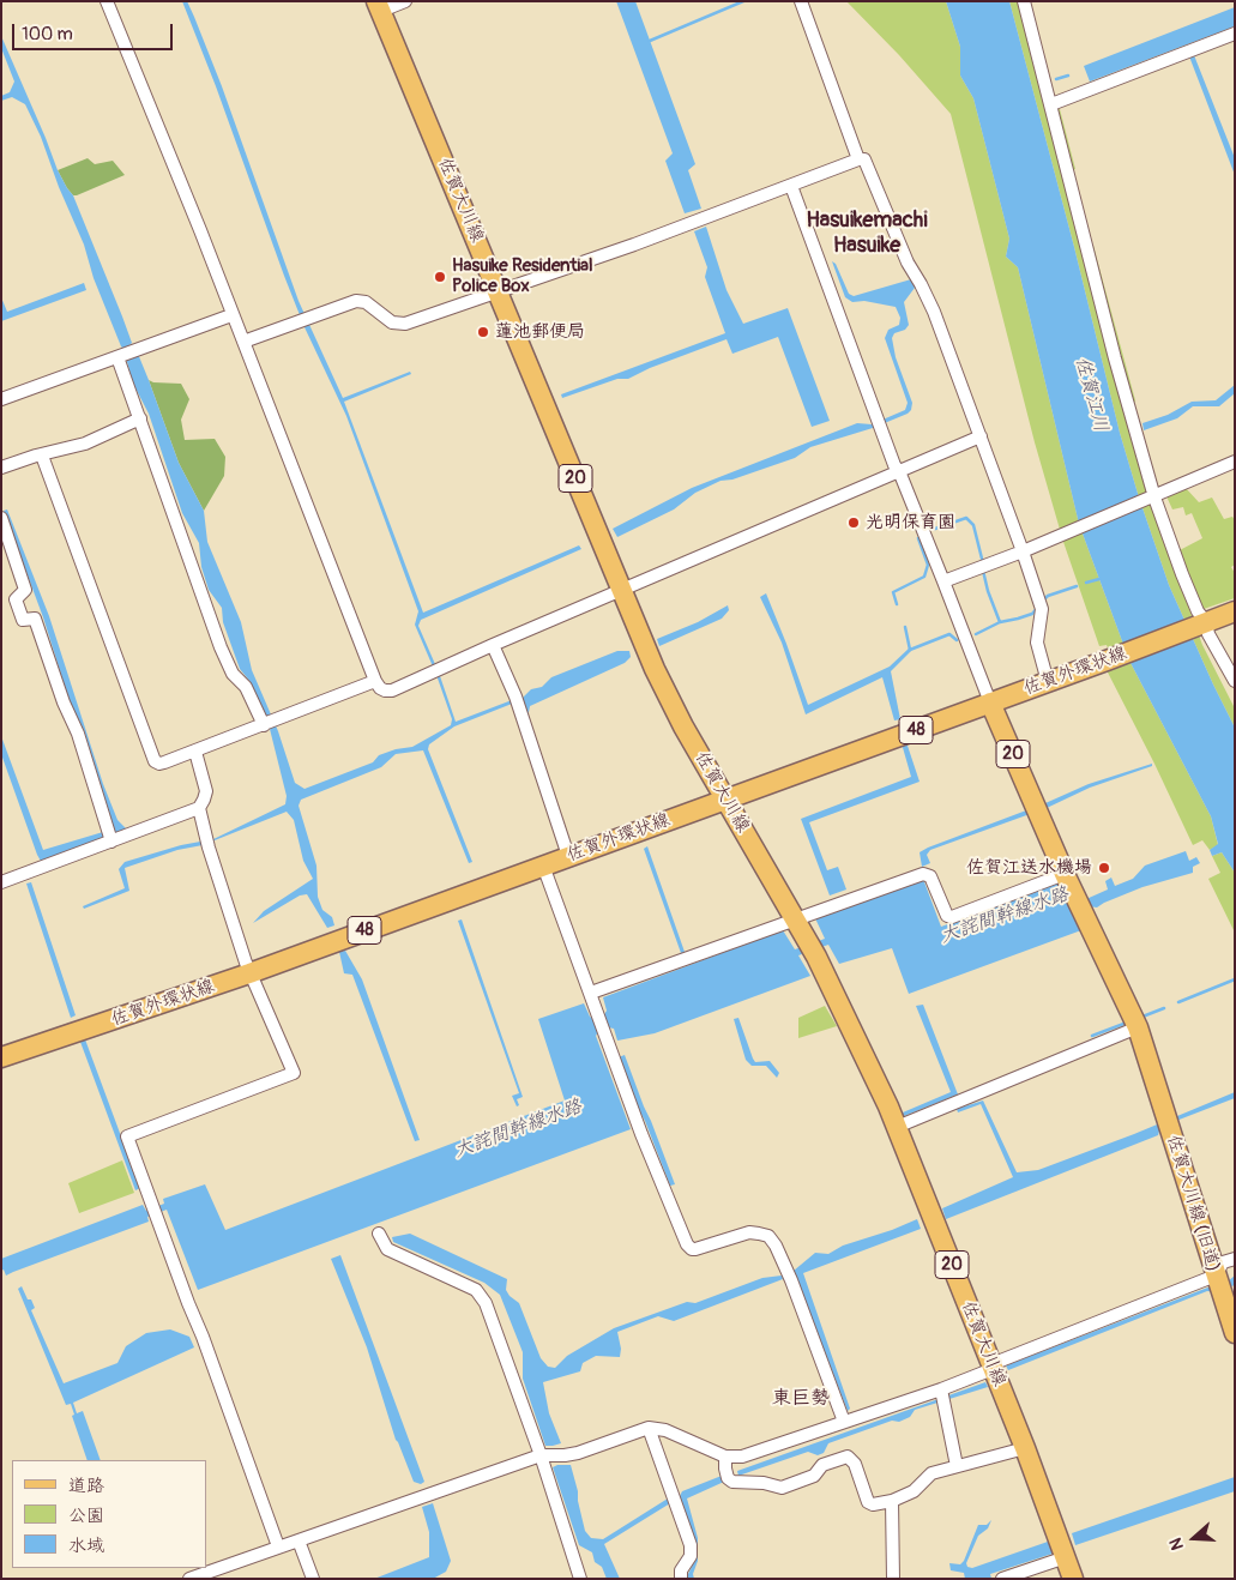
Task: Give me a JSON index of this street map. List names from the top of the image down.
{
  "streets": {
    "main road": [
      "佐賀大川線",
      "20",
      "佐賀外環状線",
      "48",
      "佐賀大川線 (旧道)"
    ]
  },
  "crossings": [
    ["佐賀大川線", "佐賀外環状線"],
    ["20", "佐賀外環状線"],
    ["20", "佐賀大川線 (旧道)"]
  ],
  "districts": ["Hasuikemachi Hasuike", "東巨勢"],
  "water": ["佐賀江川", "大詫間幹線水路"],
  "places": [
    "Hasuike Residential Police Box",
    "蓮池郵便局",
    "光明保育園",
    "佐賀江送水機場"
  ],
  "legend": ["道路", "公園", "水域"],
  "scale_bar": "100 m",
  "north": "left"
}
